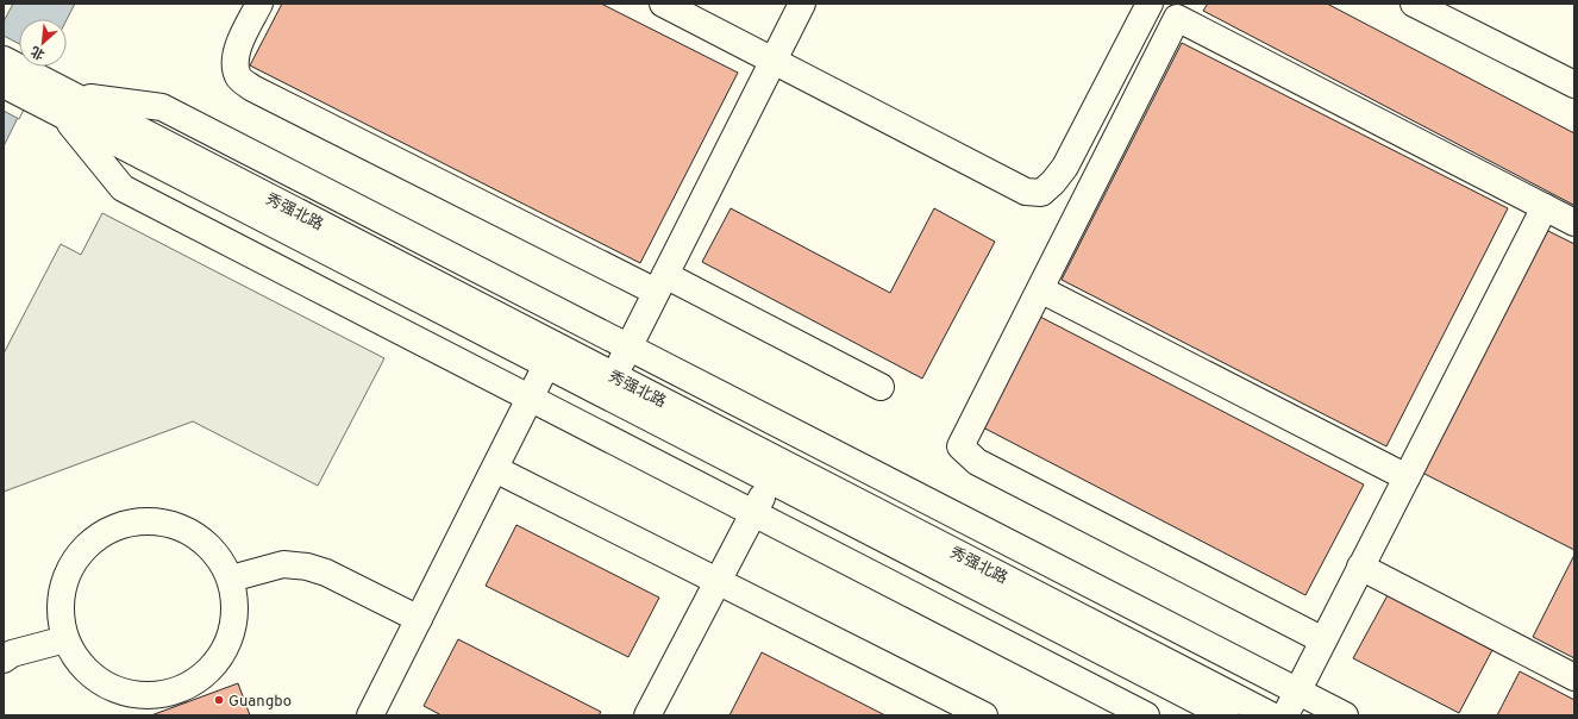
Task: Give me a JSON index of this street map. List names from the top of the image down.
{
  "streets": {
    "street": ["秀强北路"]
  },
  "places": ["Guangbo"],
  "north": "bottom left"
}
